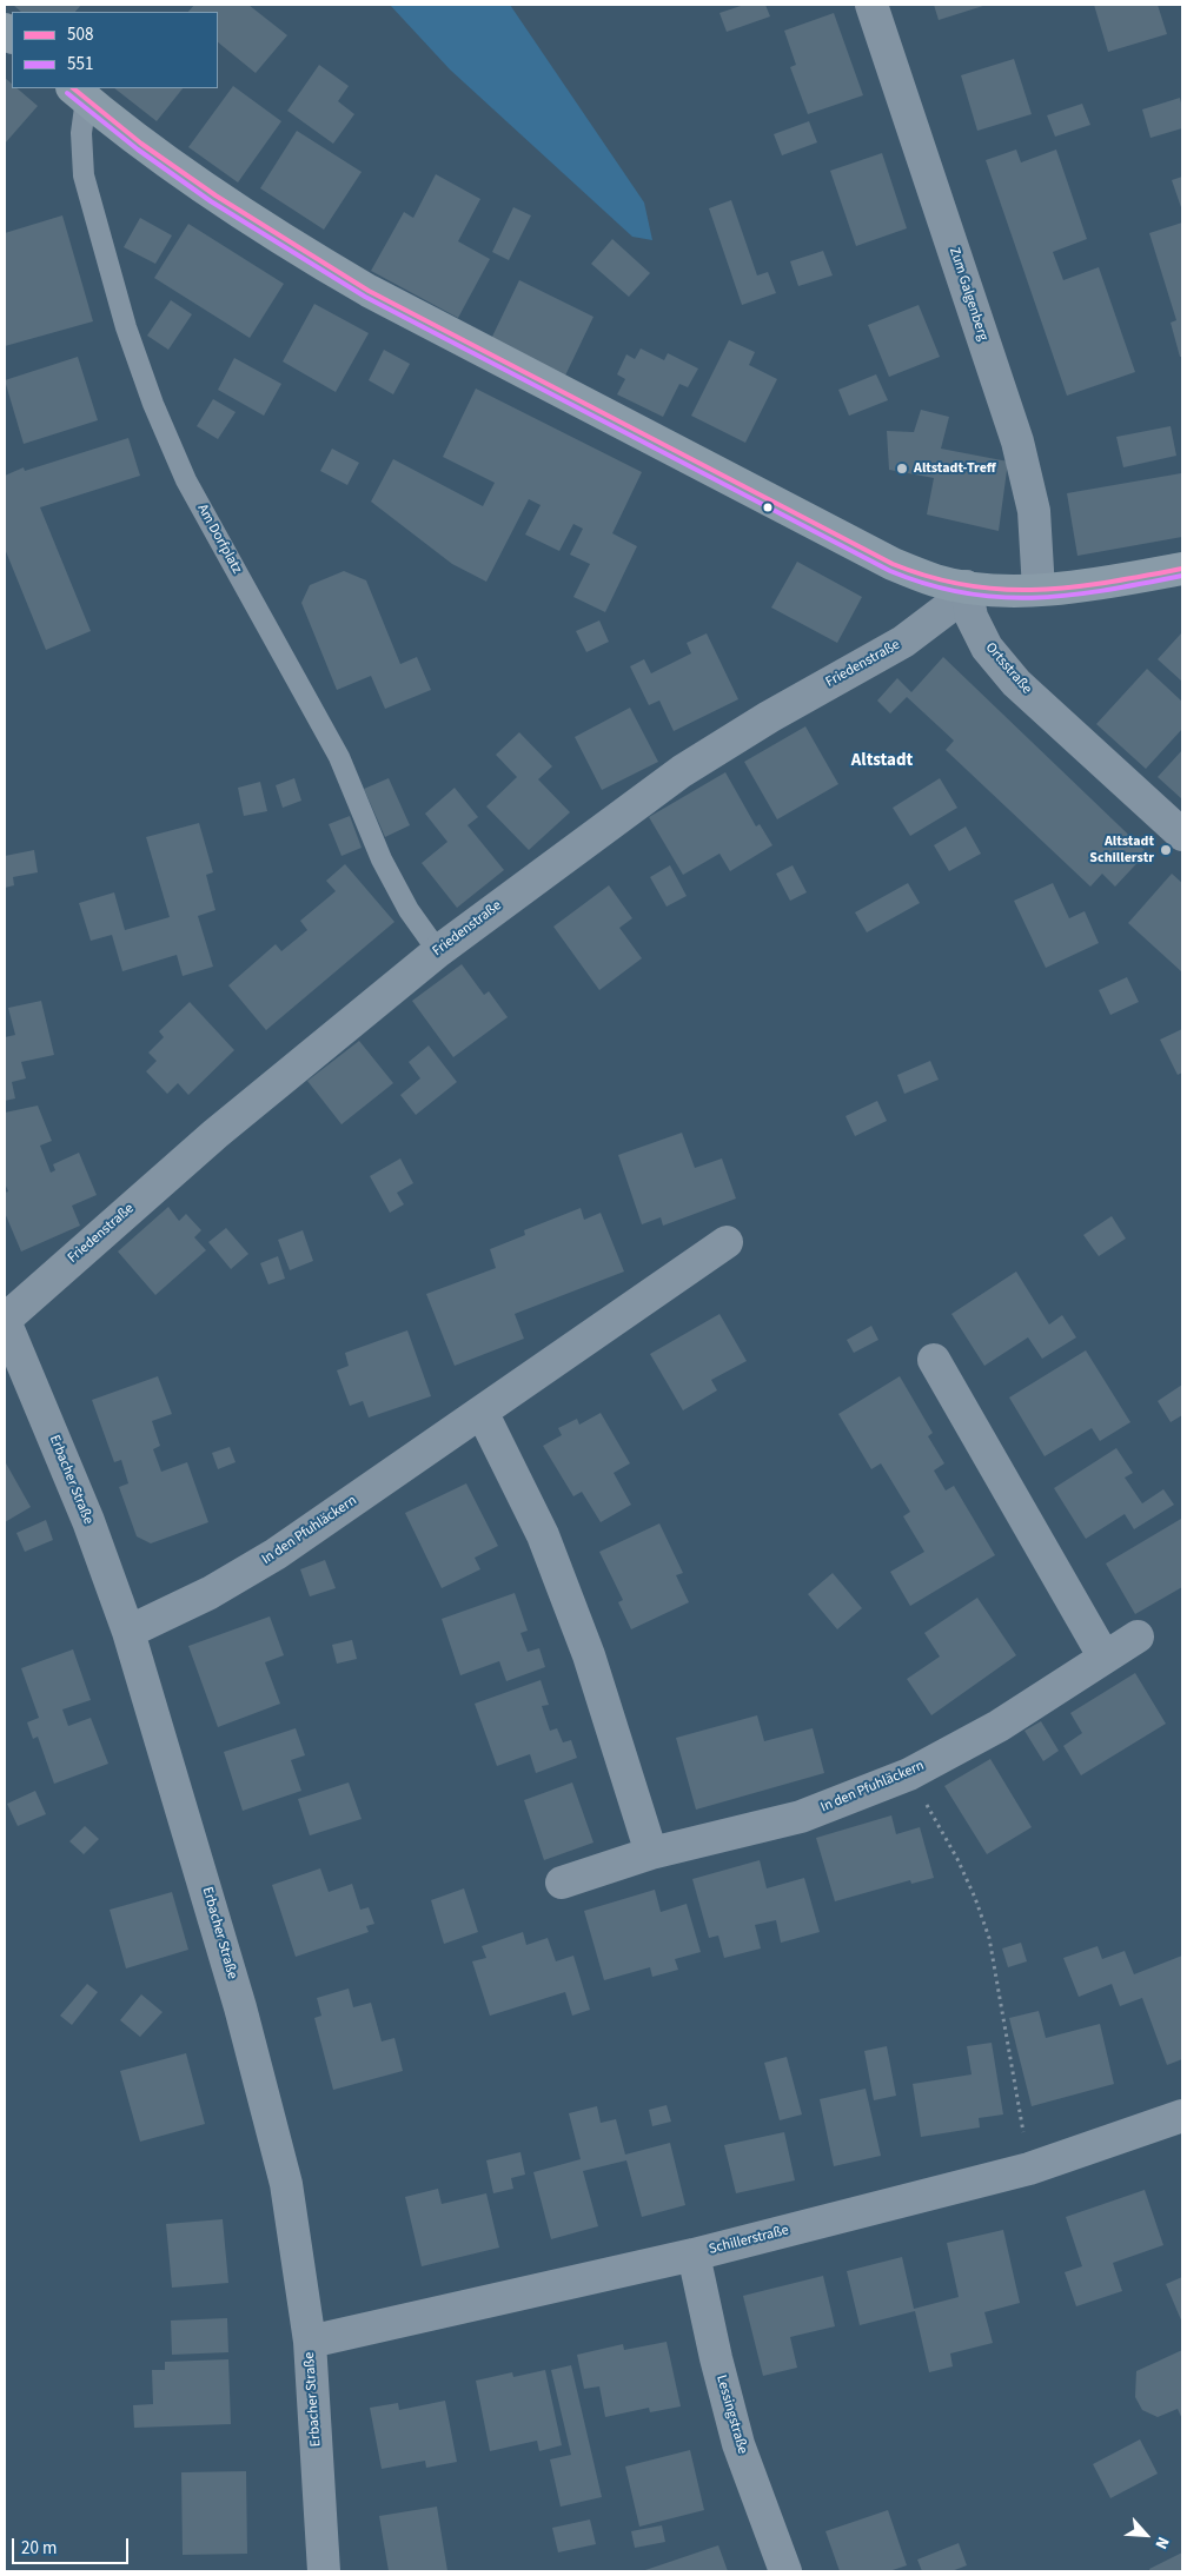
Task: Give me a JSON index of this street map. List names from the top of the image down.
{
  "streets": {
    "street": [
      "Zum Galgenberg",
      "Friedenstraße",
      "Ortsstraße",
      "Erbacher Straße",
      "In den Pfuhläckern",
      "Schillerstraße",
      "Lessingstraße"
    ],
    "lane": ["Am Dorfplatz"]
  },
  "crossings": [
    ["Am Dorfplatz", "Friedenstraße"],
    ["Friedenstraße", "Ortsstraße"],
    ["Friedenstraße", "Erbacher Straße"],
    ["Erbacher Straße", "In den Pfuhläckern"],
    ["Erbacher Straße", "Schillerstraße"],
    ["Schillerstraße", "Lessingstraße"]
  ],
  "districts": ["Altstadt"],
  "places": ["Altstadt-Treff", "Altstadt Schillerstr"],
  "lines": ["transit line 508", "transit line 551"],
  "legend": ["508", "551"],
  "scale_bar": "20 m",
  "north": "bottom right"
}
